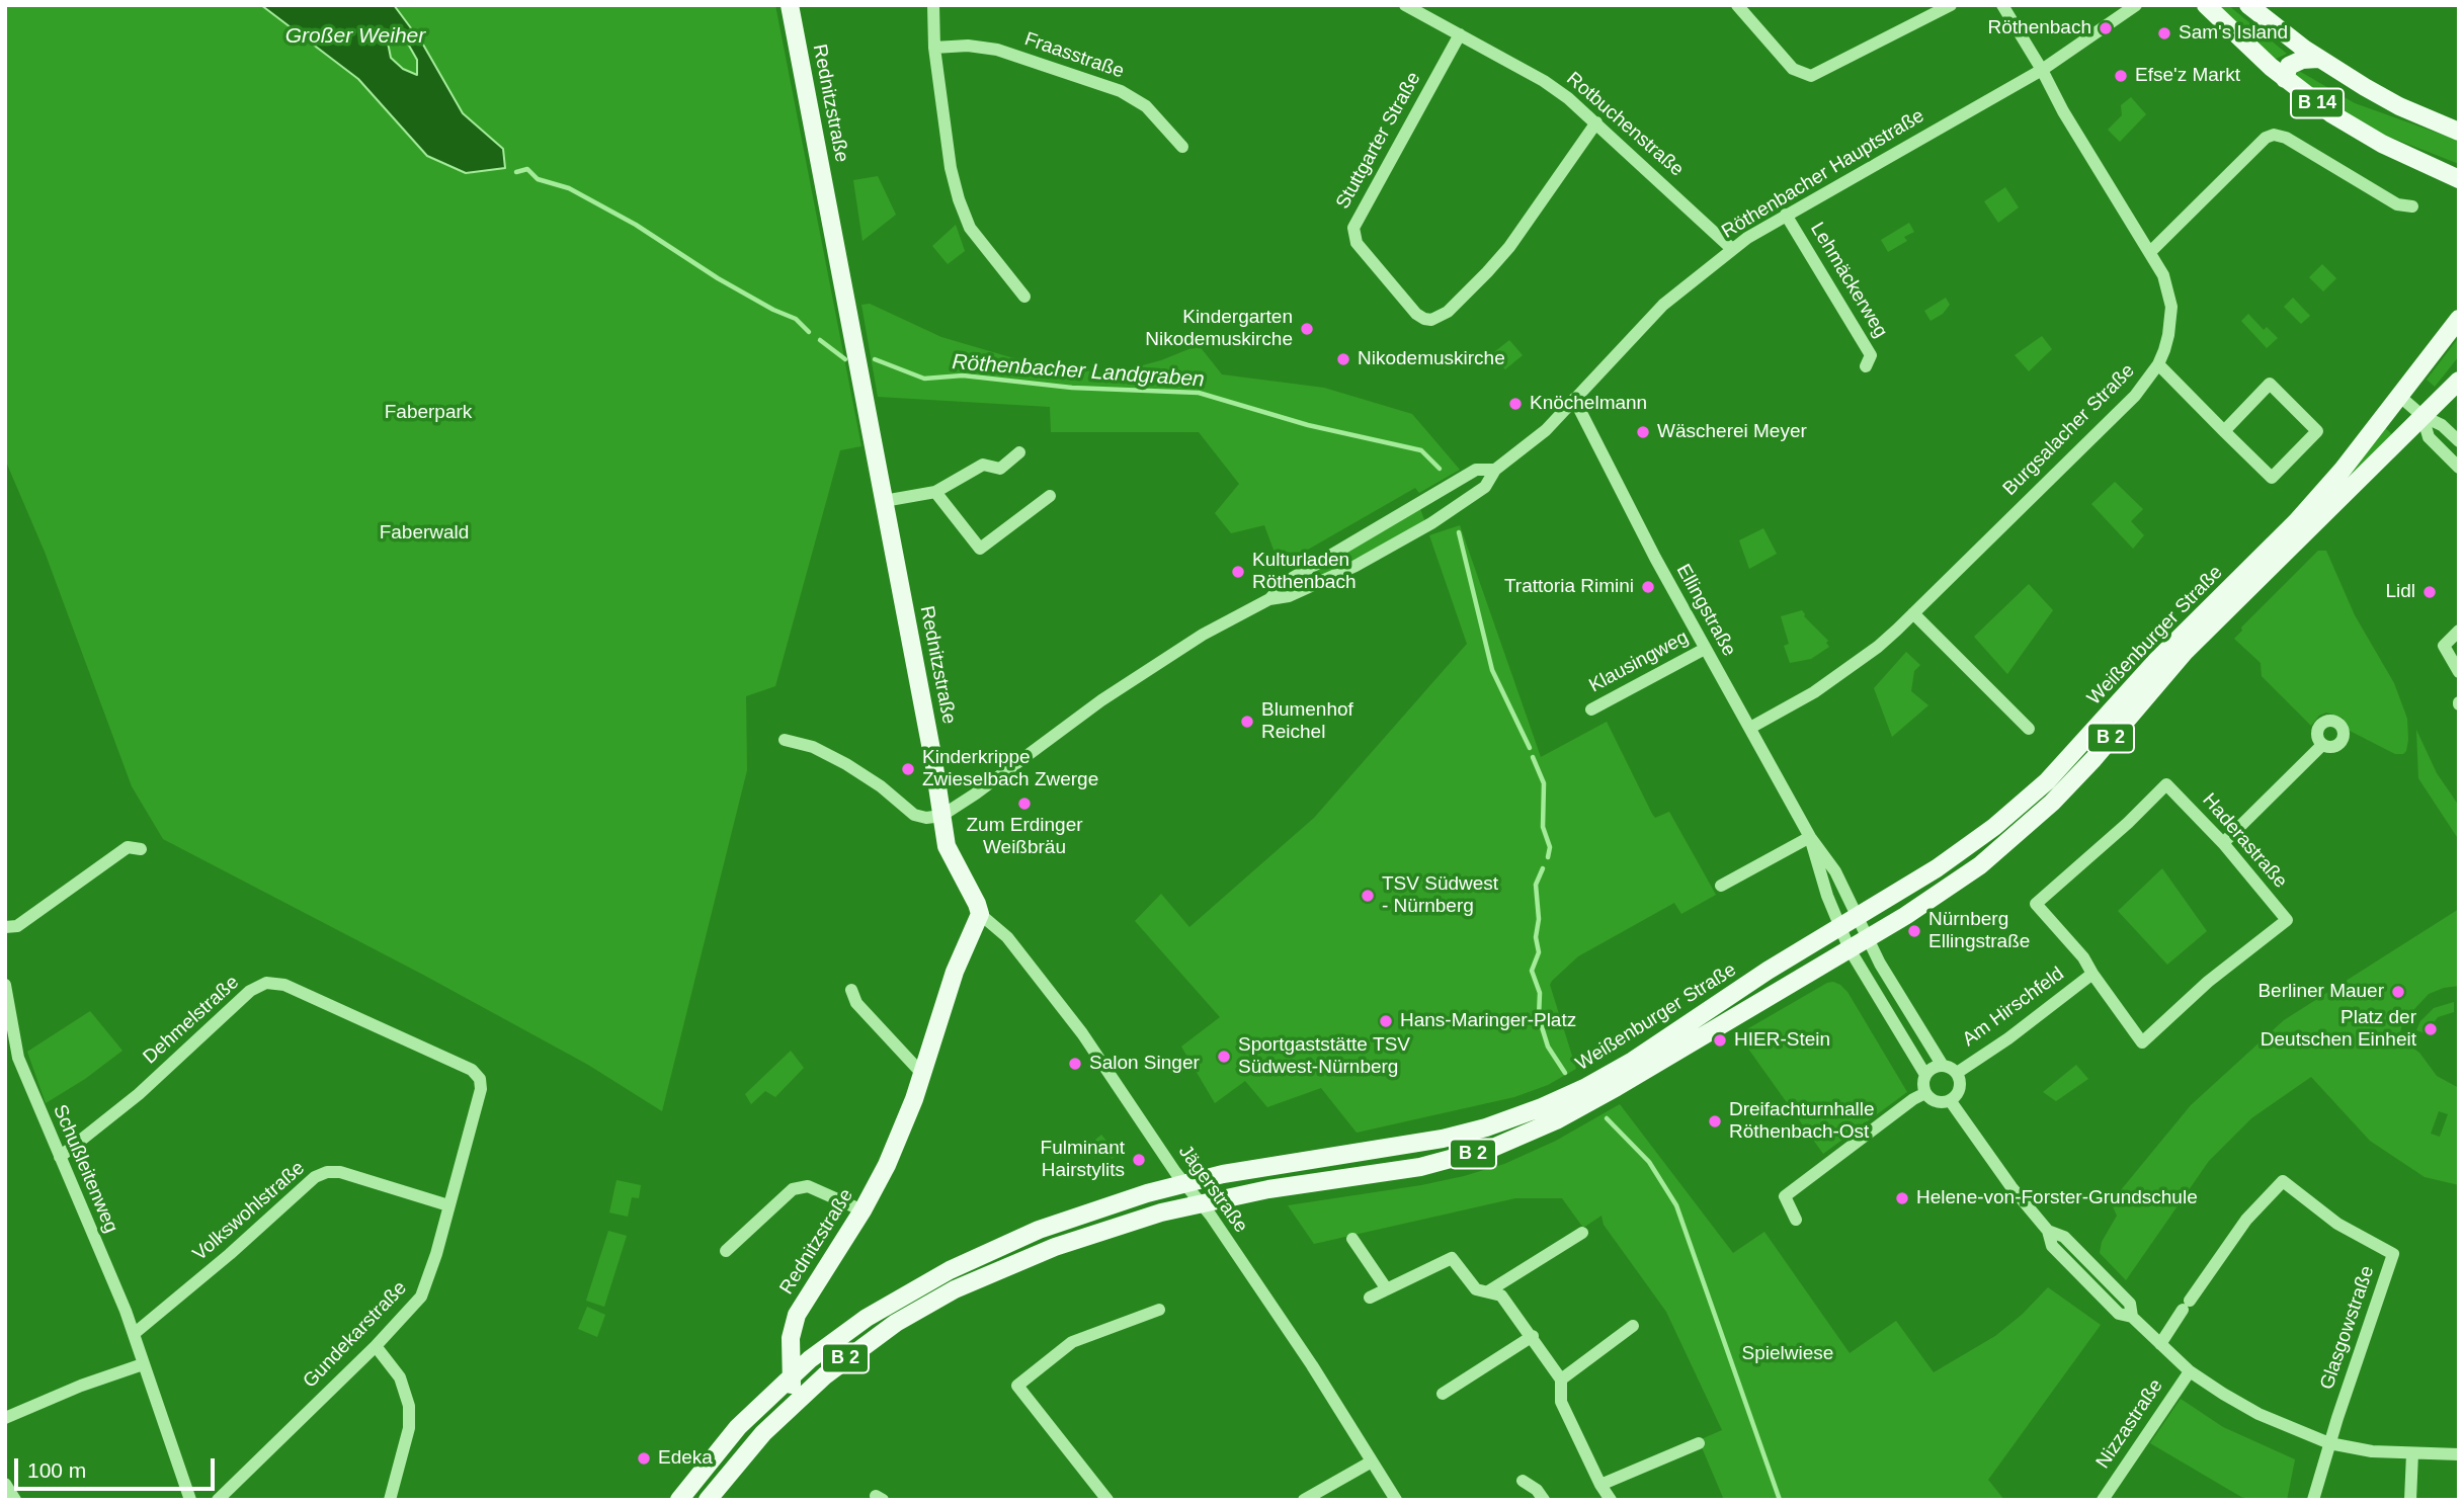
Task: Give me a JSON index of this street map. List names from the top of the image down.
{
  "streets": {
    "main road": [
      "Rednitzstraße",
      "B 14",
      "Weißenburger Straße",
      "B 2"
    ],
    "street": [
      "Fraasstraße",
      "Rotbuchenstraße",
      "Stuttgarter Straße",
      "Röthenbacher Hauptstraße",
      "Lehmäckerweg",
      "Burgsalacher Straße",
      "Ellingstraße",
      "Klausingweg",
      "Haderastraße",
      "Am Hirschfeld",
      "Dehmelstraße",
      "Schußleitenweg",
      "Jägerstraße",
      "Volkswohlstraße",
      "Glasgowstraße",
      "Gundekarstraße",
      "Nizzastraße"
    ]
  },
  "crossings": [
    ["Rednitzstraße", "Röthenbacher Hauptstraße"],
    ["Rednitzstraße", "Weißenburger Straße"],
    ["Rednitzstraße", "Jägerstraße"],
    ["Rotbuchenstraße", "Stuttgarter Straße"],
    ["Rotbuchenstraße", "Röthenbacher Hauptstraße"],
    ["Röthenbacher Hauptstraße", "Lehmäckerweg"],
    ["Röthenbacher Hauptstraße", "Burgsalacher Straße"],
    ["Röthenbacher Hauptstraße", "Ellingstraße"],
    ["Burgsalacher Straße", "Ellingstraße"],
    ["Ellingstraße", "Weißenburger Straße"],
    ["Ellingstraße", "Klausingweg"],
    ["Ellingstraße", "Am Hirschfeld"],
    ["Weißenburger Straße", "Jägerstraße"],
    ["Haderastraße", "Am Hirschfeld"],
    ["Dehmelstraße", "Schußleitenweg"],
    ["Dehmelstraße", "Gundekarstraße"],
    ["Schußleitenweg", "Volkswohlstraße"],
    ["Volkswohlstraße", "Gundekarstraße"]
  ],
  "water": ["Großer Weiher", "Röthenbacher Landgraben"],
  "parks": ["Faberpark", "Faberwald", "Spielwiese"],
  "places": [
    "Röthenbach",
    "Sam's Island",
    "Efse'z Markt",
    "Kindergarten Nikodemuskirche",
    "Nikodemuskirche",
    "Knöchelmann",
    "Wäscherei Meyer",
    "Kulturladen Röthenbach",
    "Trattoria Rimini",
    "Lidl",
    "Blumenhof Reichel",
    "Kinderkrippe Zwieselbach Zwerge",
    "Zum Erdinger Weißbräu",
    "TSV Südwest - Nürnberg",
    "Nürnberg Ellingstraße",
    "Berliner Mauer",
    "Hans-Maringer-Platz",
    "Platz der Deutschen Einheit",
    "HIER-Stein",
    "Sportgaststätte TSV Südwest-Nürnberg",
    "Salon Singer",
    "Dreifachturnhalle Röthenbach-Ost",
    "Fulminant Hairstylits",
    "Helene-von-Forster-Grundschule",
    "Edeka"
  ],
  "scale_bar": "100 m"
}
